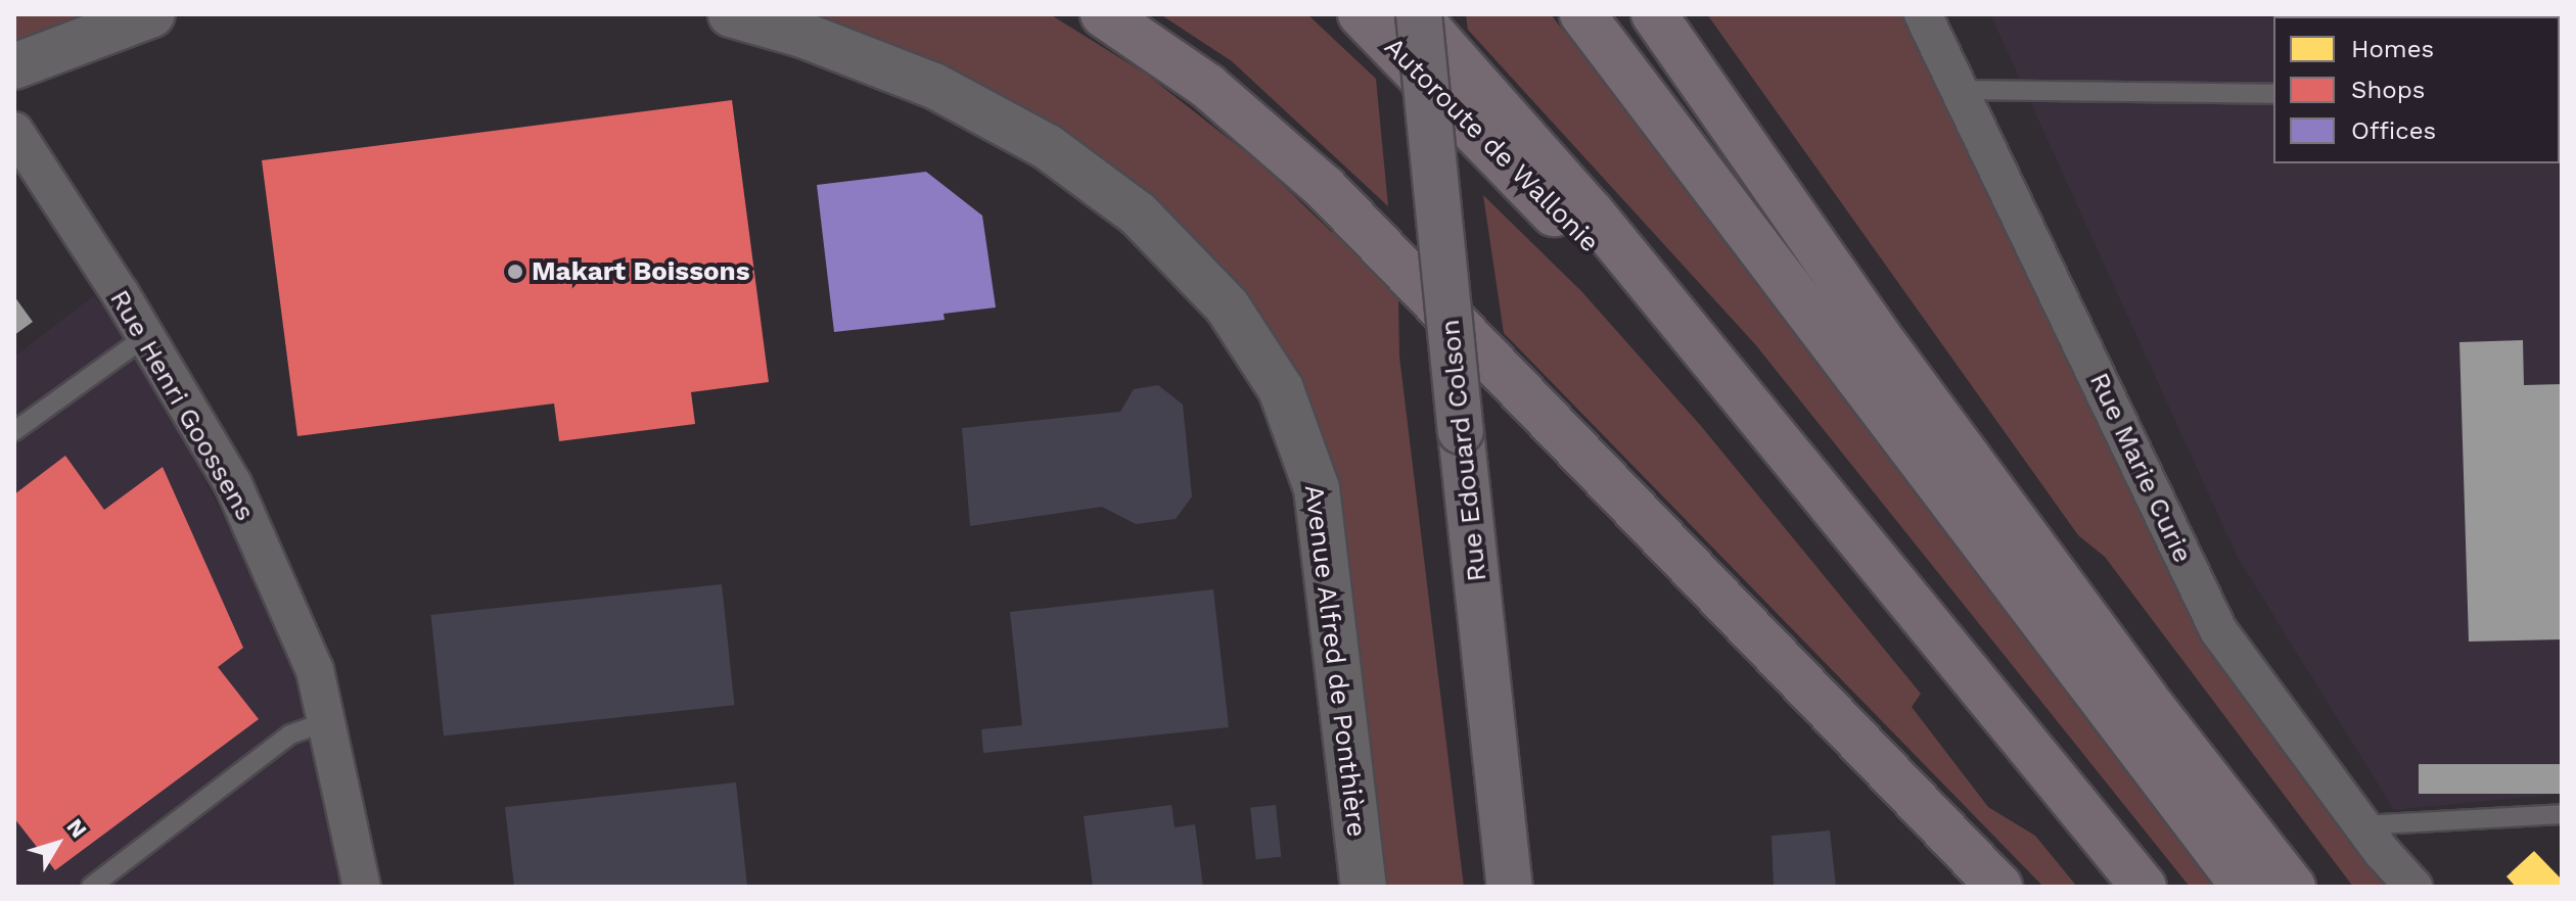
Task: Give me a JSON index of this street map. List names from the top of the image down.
{
  "streets": {
    "highway": ["Autoroute de Wallonie"],
    "main road": ["Rue Edouard Colson"],
    "street": ["Rue Henri Goossens", "Rue Marie Curie", "Avenue Alfred de Ponthière"]
  },
  "places": ["Makart Boissons"],
  "legend": ["Homes", "Shops", "Offices"],
  "north": "top right"
}
